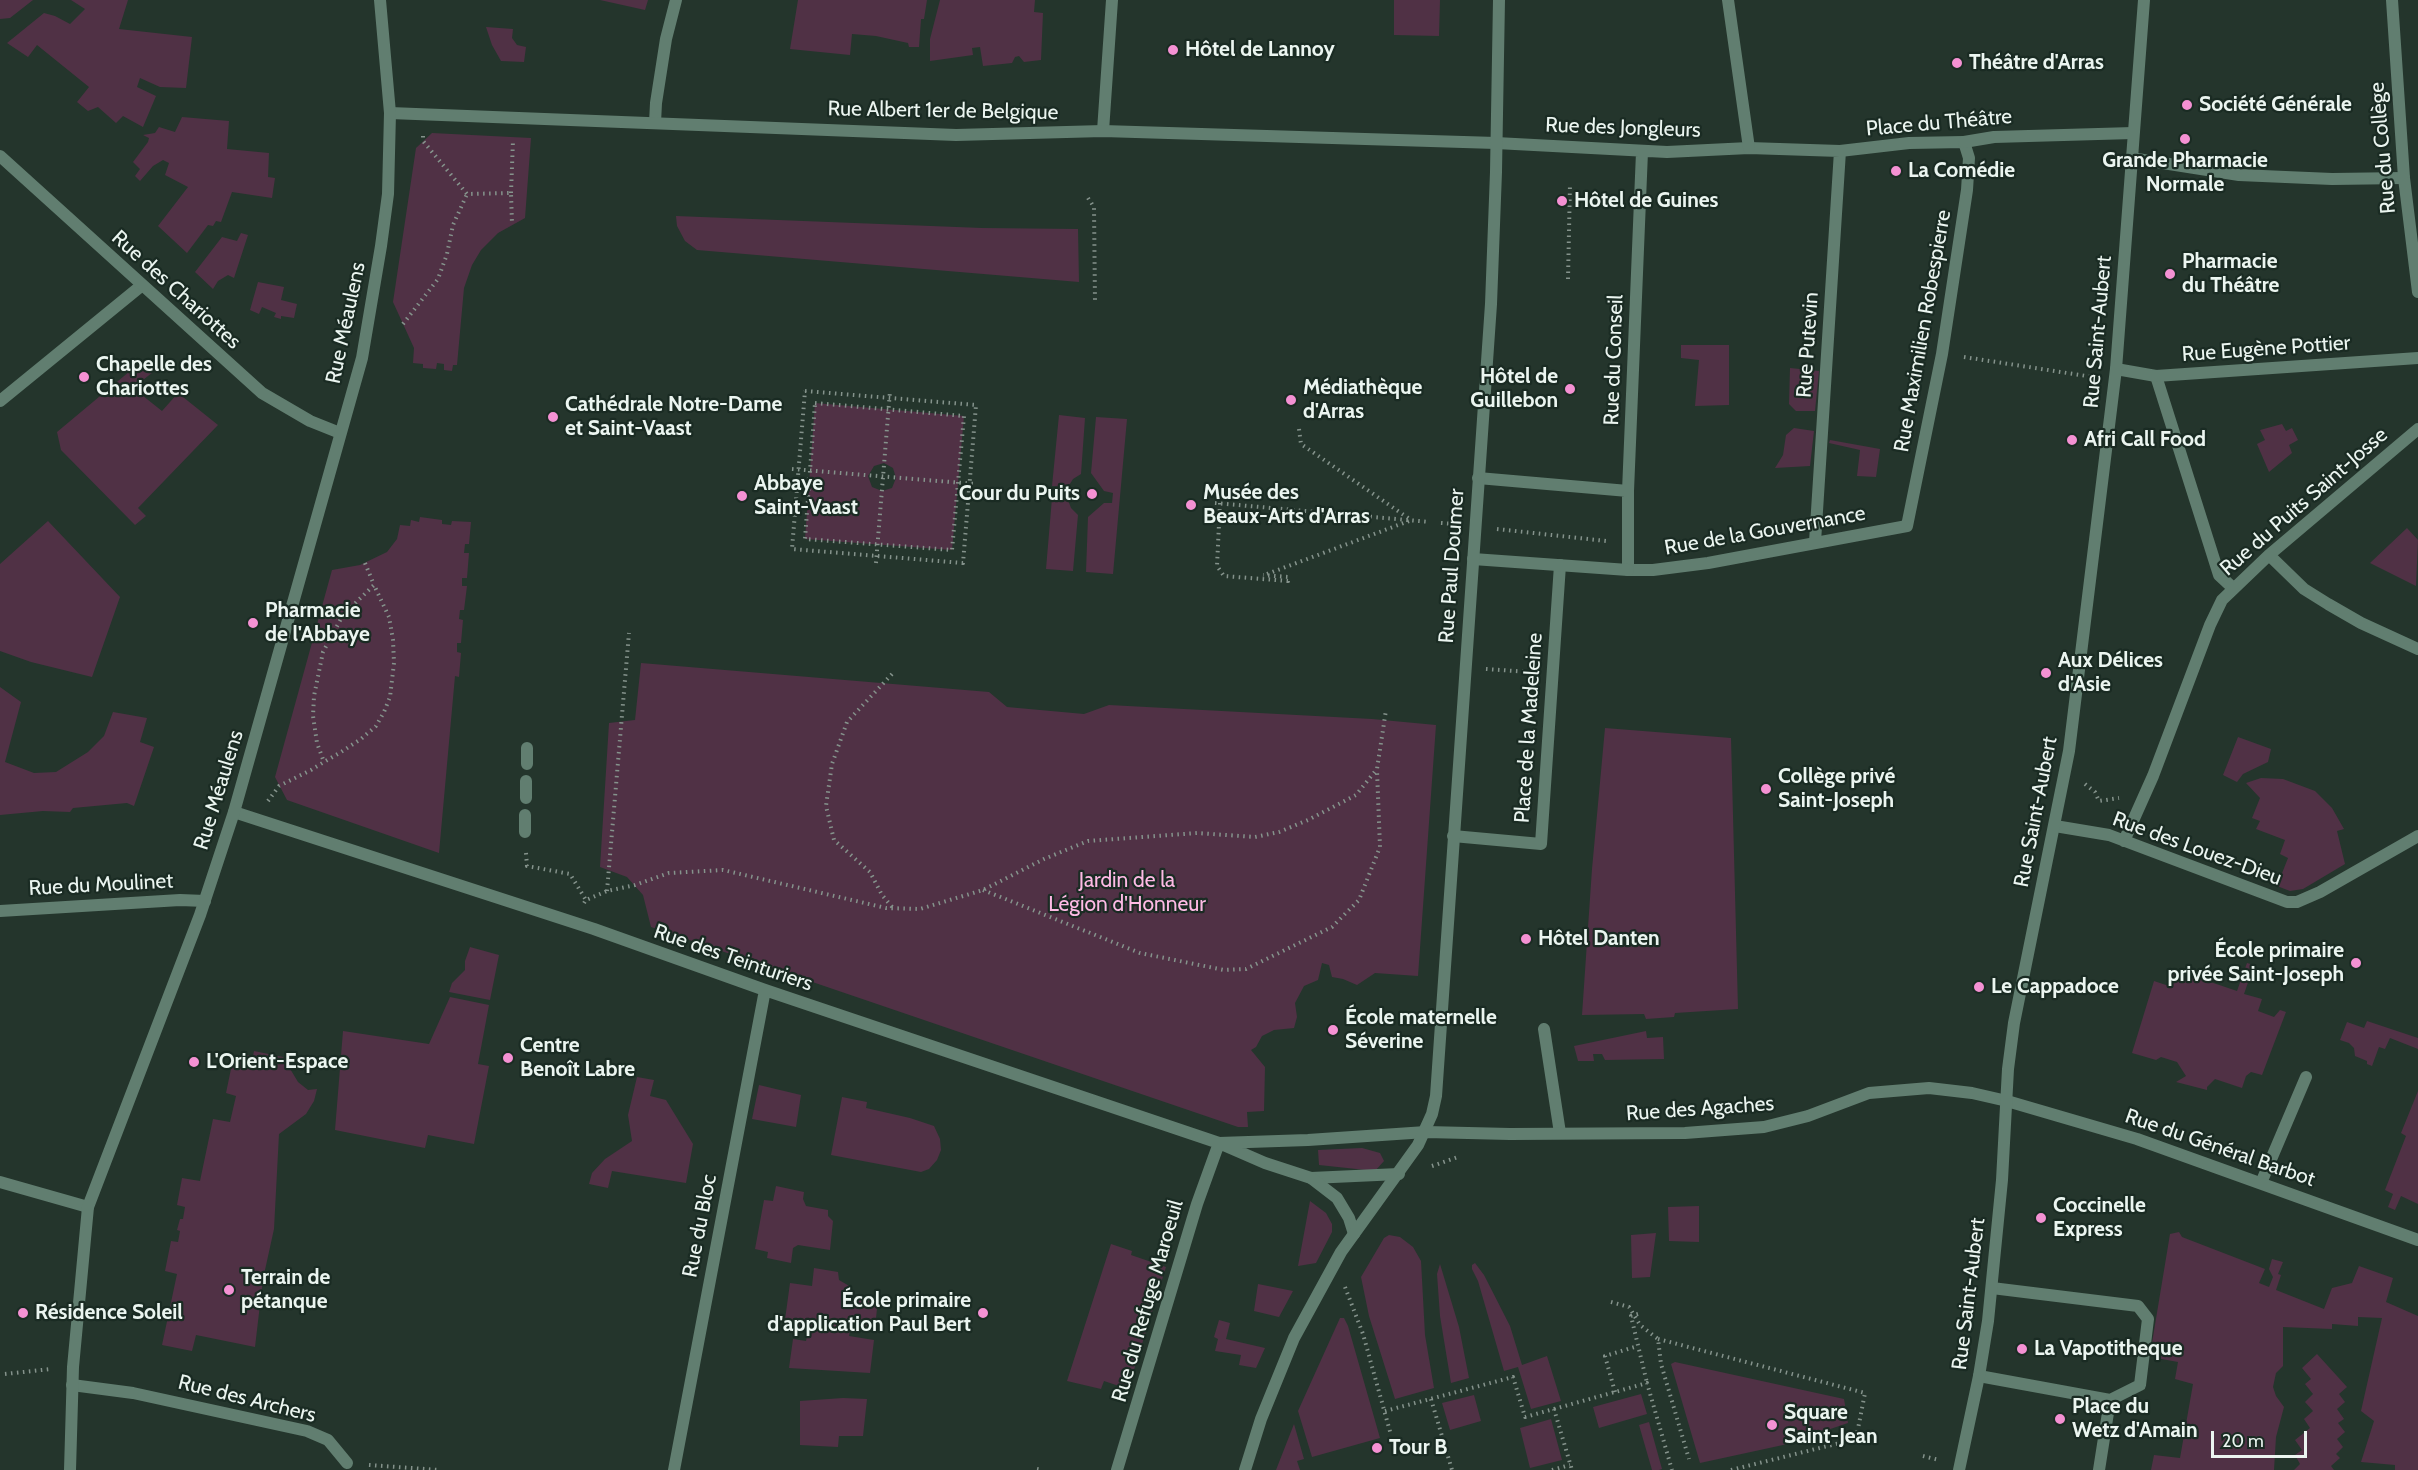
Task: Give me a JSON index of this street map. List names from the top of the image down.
{
  "streets": {
    "street": [
      "Rue Albert 1er de Belgique",
      "Place du Théâtre",
      "Rue des Jongleurs",
      "Rue du Collège",
      "Rue des Chariottes",
      "Rue Méaulens",
      "Rue Maximilien Robespierre",
      "Rue Saint-Aubert",
      "Rue Putevin",
      "Rue Eugène Pottier",
      "Rue du Conseil",
      "Rue du Puits Saint-Josse",
      "Rue de la Gouvernance",
      "Rue Paul Doumer",
      "Place de la Madeleine",
      "Rue des Louez-Dieu",
      "Rue du Moulinet",
      "Rue des Teinturiers",
      "Rue des Agaches",
      "Rue du Général Barbot",
      "Rue du Bloc",
      "Rue du Refuge Maroeuil",
      "Rue des Archers"
    ]
  },
  "crossings": [
    ["Rue Albert 1er de Belgique", "Rue des Jongleurs"],
    ["Rue Albert 1er de Belgique", "Rue Méaulens"],
    ["Rue Albert 1er de Belgique", "Rue Paul Doumer"],
    ["Place du Théâtre", "Rue des Jongleurs"],
    ["Place du Théâtre", "Rue Maximilien Robespierre"],
    ["Place du Théâtre", "Rue Saint-Aubert"],
    ["Place du Théâtre", "Rue Putevin"],
    ["Rue des Jongleurs", "Rue du Conseil"],
    ["Rue des Jongleurs", "Rue Paul Doumer"],
    ["Rue des Chariottes", "Rue Méaulens"],
    ["Rue Méaulens", "Rue du Moulinet"],
    ["Rue Méaulens", "Rue des Teinturiers"],
    ["Rue Méaulens", "Rue des Archers"],
    ["Rue Maximilien Robespierre", "Rue de la Gouvernance"],
    ["Rue Saint-Aubert", "Rue Eugène Pottier"],
    ["Rue Saint-Aubert", "Rue des Louez-Dieu"],
    ["Rue Saint-Aubert", "Rue des Agaches"],
    ["Rue Saint-Aubert", "Rue du Général Barbot"],
    ["Rue Putevin", "Rue de la Gouvernance"],
    ["Rue du Conseil", "Rue de la Gouvernance"],
    ["Rue du Puits Saint-Josse", "Rue des Louez-Dieu"],
    ["Rue de la Gouvernance", "Rue Paul Doumer"],
    ["Rue de la Gouvernance", "Place de la Madeleine"],
    ["Rue Paul Doumer", "Place de la Madeleine"],
    ["Rue Paul Doumer", "Rue des Agaches"],
    ["Rue des Teinturiers", "Rue des Agaches"],
    ["Rue des Teinturiers", "Rue du Bloc"],
    ["Rue des Teinturiers", "Rue du Refuge Maroeuil"],
    ["Rue des Agaches", "Rue du Général Barbot"],
    ["Rue des Agaches", "Rue du Refuge Maroeuil"]
  ],
  "parks": ["Jardin de la Légion d'Honneur"],
  "places": [
    "Hôtel de Lannoy",
    "Théâtre d'Arras",
    "Société Générale",
    "Grande Pharmacie Normale",
    "La Comédie",
    "Hôtel de Guines",
    "Pharmacie du Théâtre",
    "Chapelle des Chariottes",
    "Hôtel de Guillebon",
    "Médiathèque d'Arras",
    "Cathédrale Notre-Dame et Saint-Vaast",
    "Afri Call Food",
    "Cour du Puits",
    "Abbaye Saint-Vaast",
    "Musée des Beaux-Arts d'Arras",
    "Pharmacie de l'Abbaye",
    "Aux Délices d'Asie",
    "Collège privé Saint-Joseph",
    "Hôtel Danten",
    "École primaire privée Saint-Joseph",
    "Le Cappadoce",
    "École maternelle Séverine",
    "Centre Benoît Labre",
    "L'Orient-Espace",
    "Coccinelle Express",
    "Terrain de pétanque",
    "Résidence Soleil",
    "École primaire d'application Paul Bert",
    "La Vapotitheque",
    "Place du Wetz d'Amain",
    "Square Saint-Jean",
    "Tour B"
  ],
  "scale_bar": "20 m"
}
